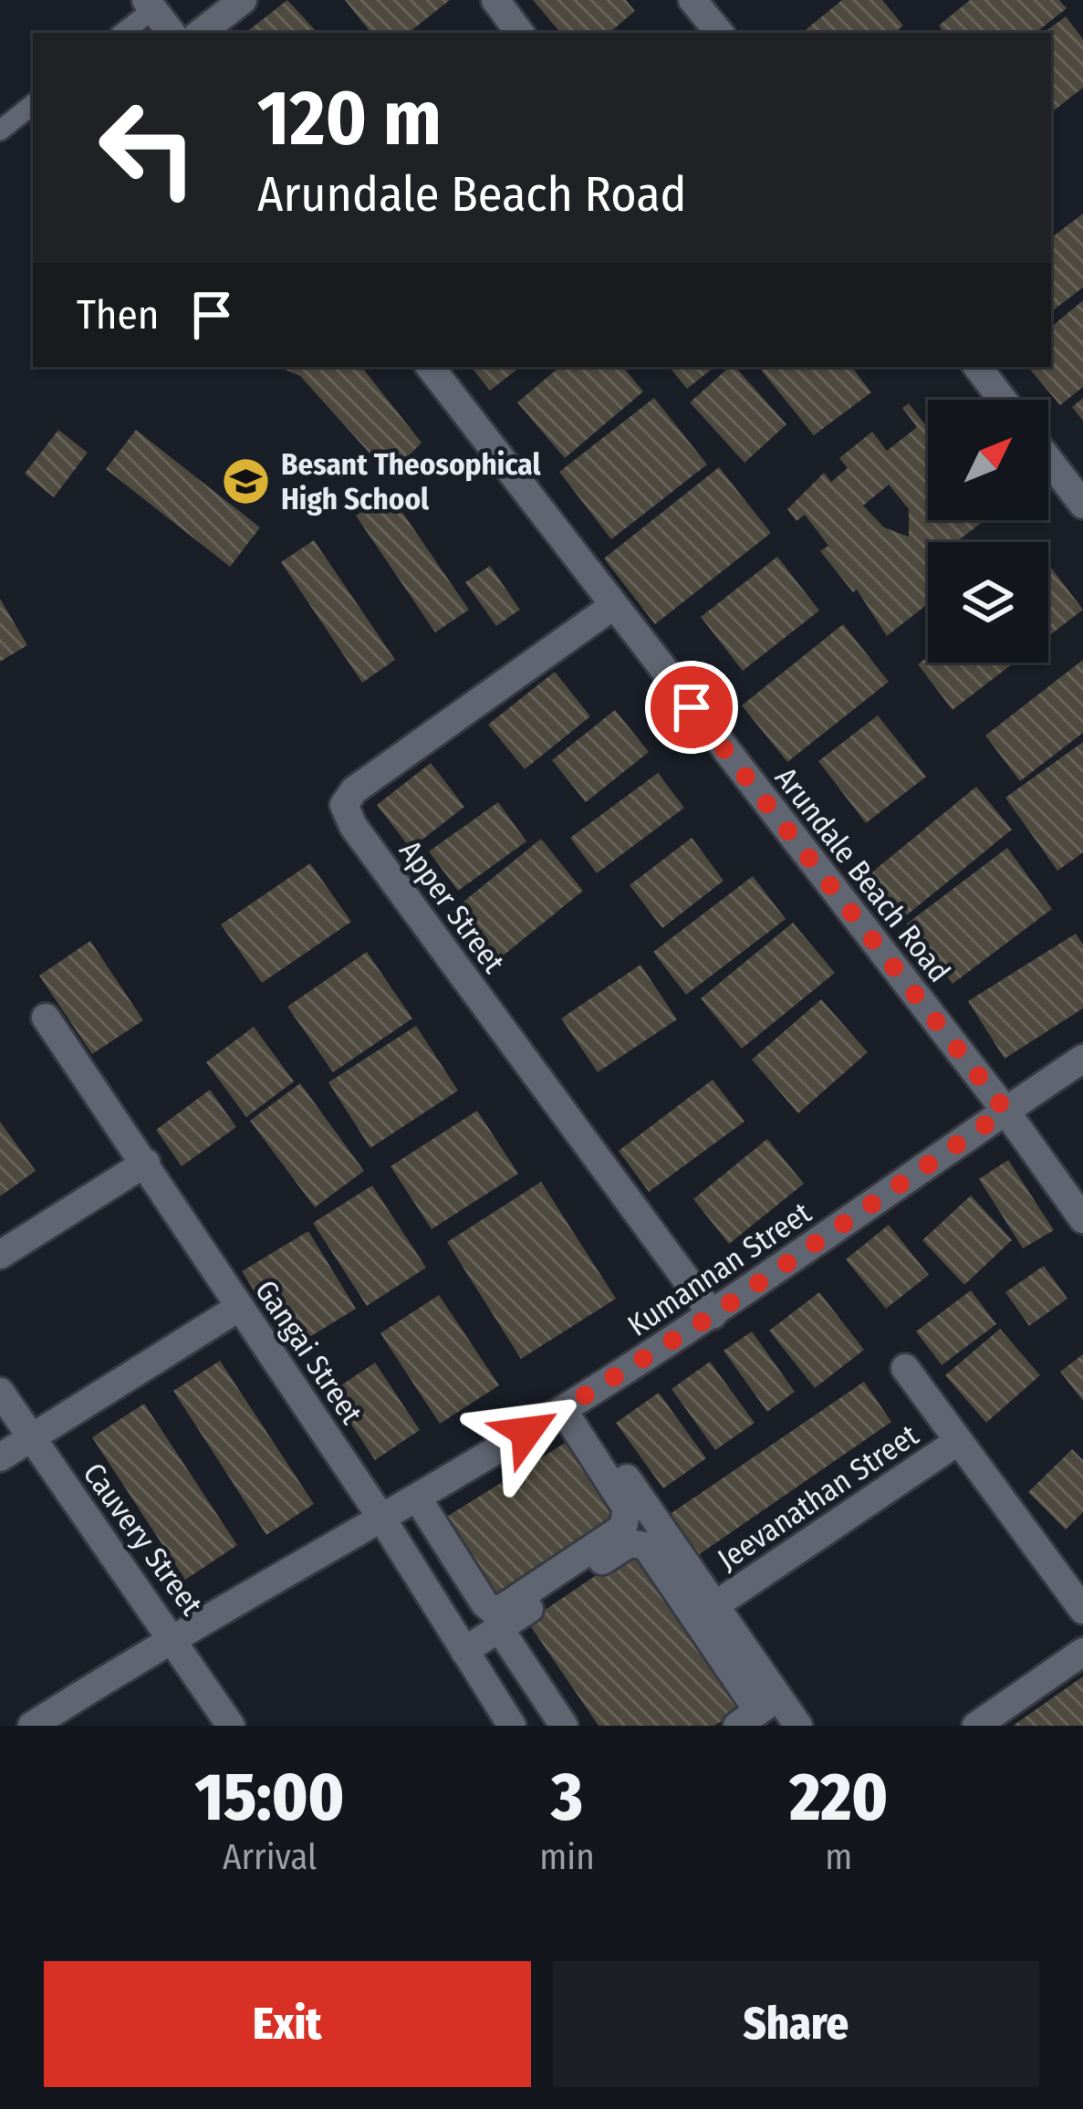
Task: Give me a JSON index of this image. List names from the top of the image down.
{
  "streets": {
    "street": [
      "Arundale Beach Road",
      "Apper Street",
      "Kumannan Street",
      "Gangai Street",
      "Jeevanathan Street",
      "Cauvery Street"
    ]
  },
  "crossings": [
    ["Arundale Beach Road", "Apper Street"],
    ["Arundale Beach Road", "Kumannan Street"],
    ["Apper Street", "Kumannan Street"],
    ["Kumannan Street", "Gangai Street"],
    ["Kumannan Street", "Cauvery Street"]
  ],
  "places": {
    "school or university": ["Besant Theosophical High School"]
  },
  "north": "top right",
  "page": {
    "turn": ["120 m", "Arundale Beach Road"],
    "then": "Then",
    "eta": [
      "15:00",
      "Arrival",
      "3",
      "min",
      "220",
      "m"
    ],
    "buttons": ["Exit", "Share"]
  }
}
